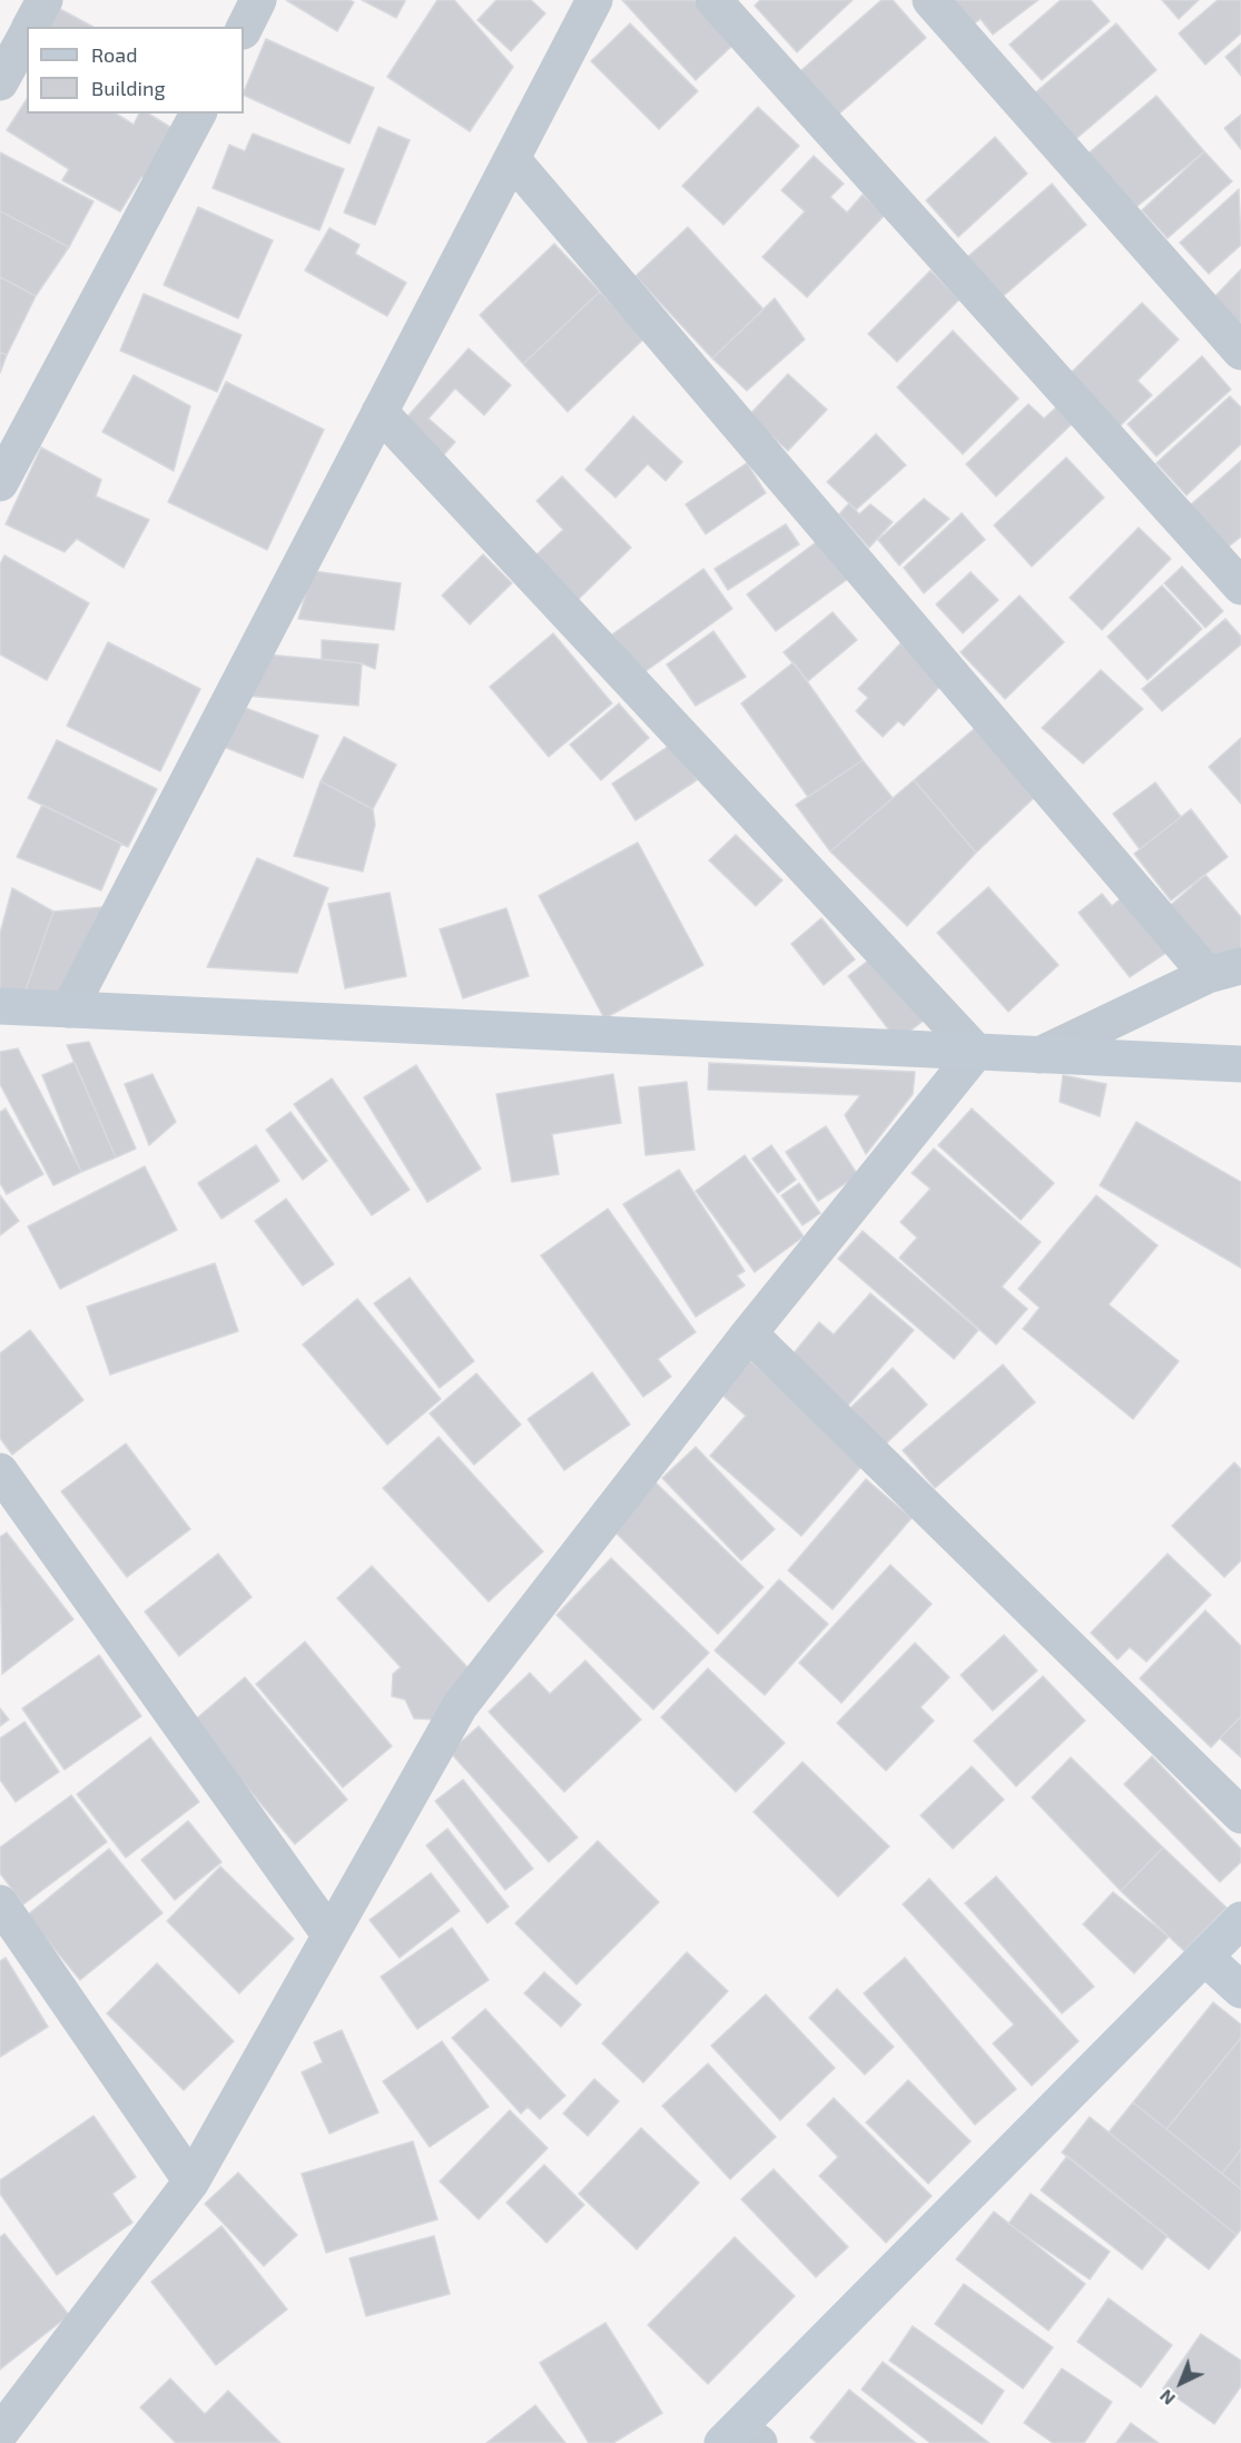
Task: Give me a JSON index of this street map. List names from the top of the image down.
{
  "legend": ["Road", "Building"],
  "north": "bottom left"
}
